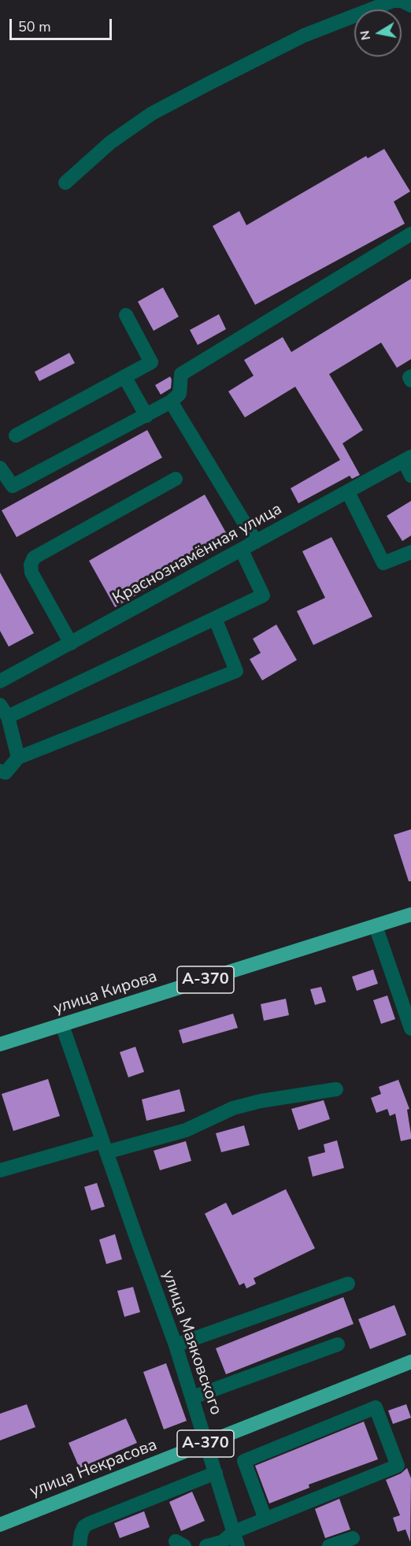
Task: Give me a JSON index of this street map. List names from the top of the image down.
{
  "streets": {
    "highway": ["А-370", "улица Кирова", "улица Некрасова"],
    "street": ["Краснознамённая улица", "улица Маяковского"]
  },
  "crossings": [
    ["улица Кирова", "улица Маяковского"],
    ["улица Маяковского", "улица Некрасова"]
  ],
  "scale_bar": "50 m",
  "north": "left"
}
